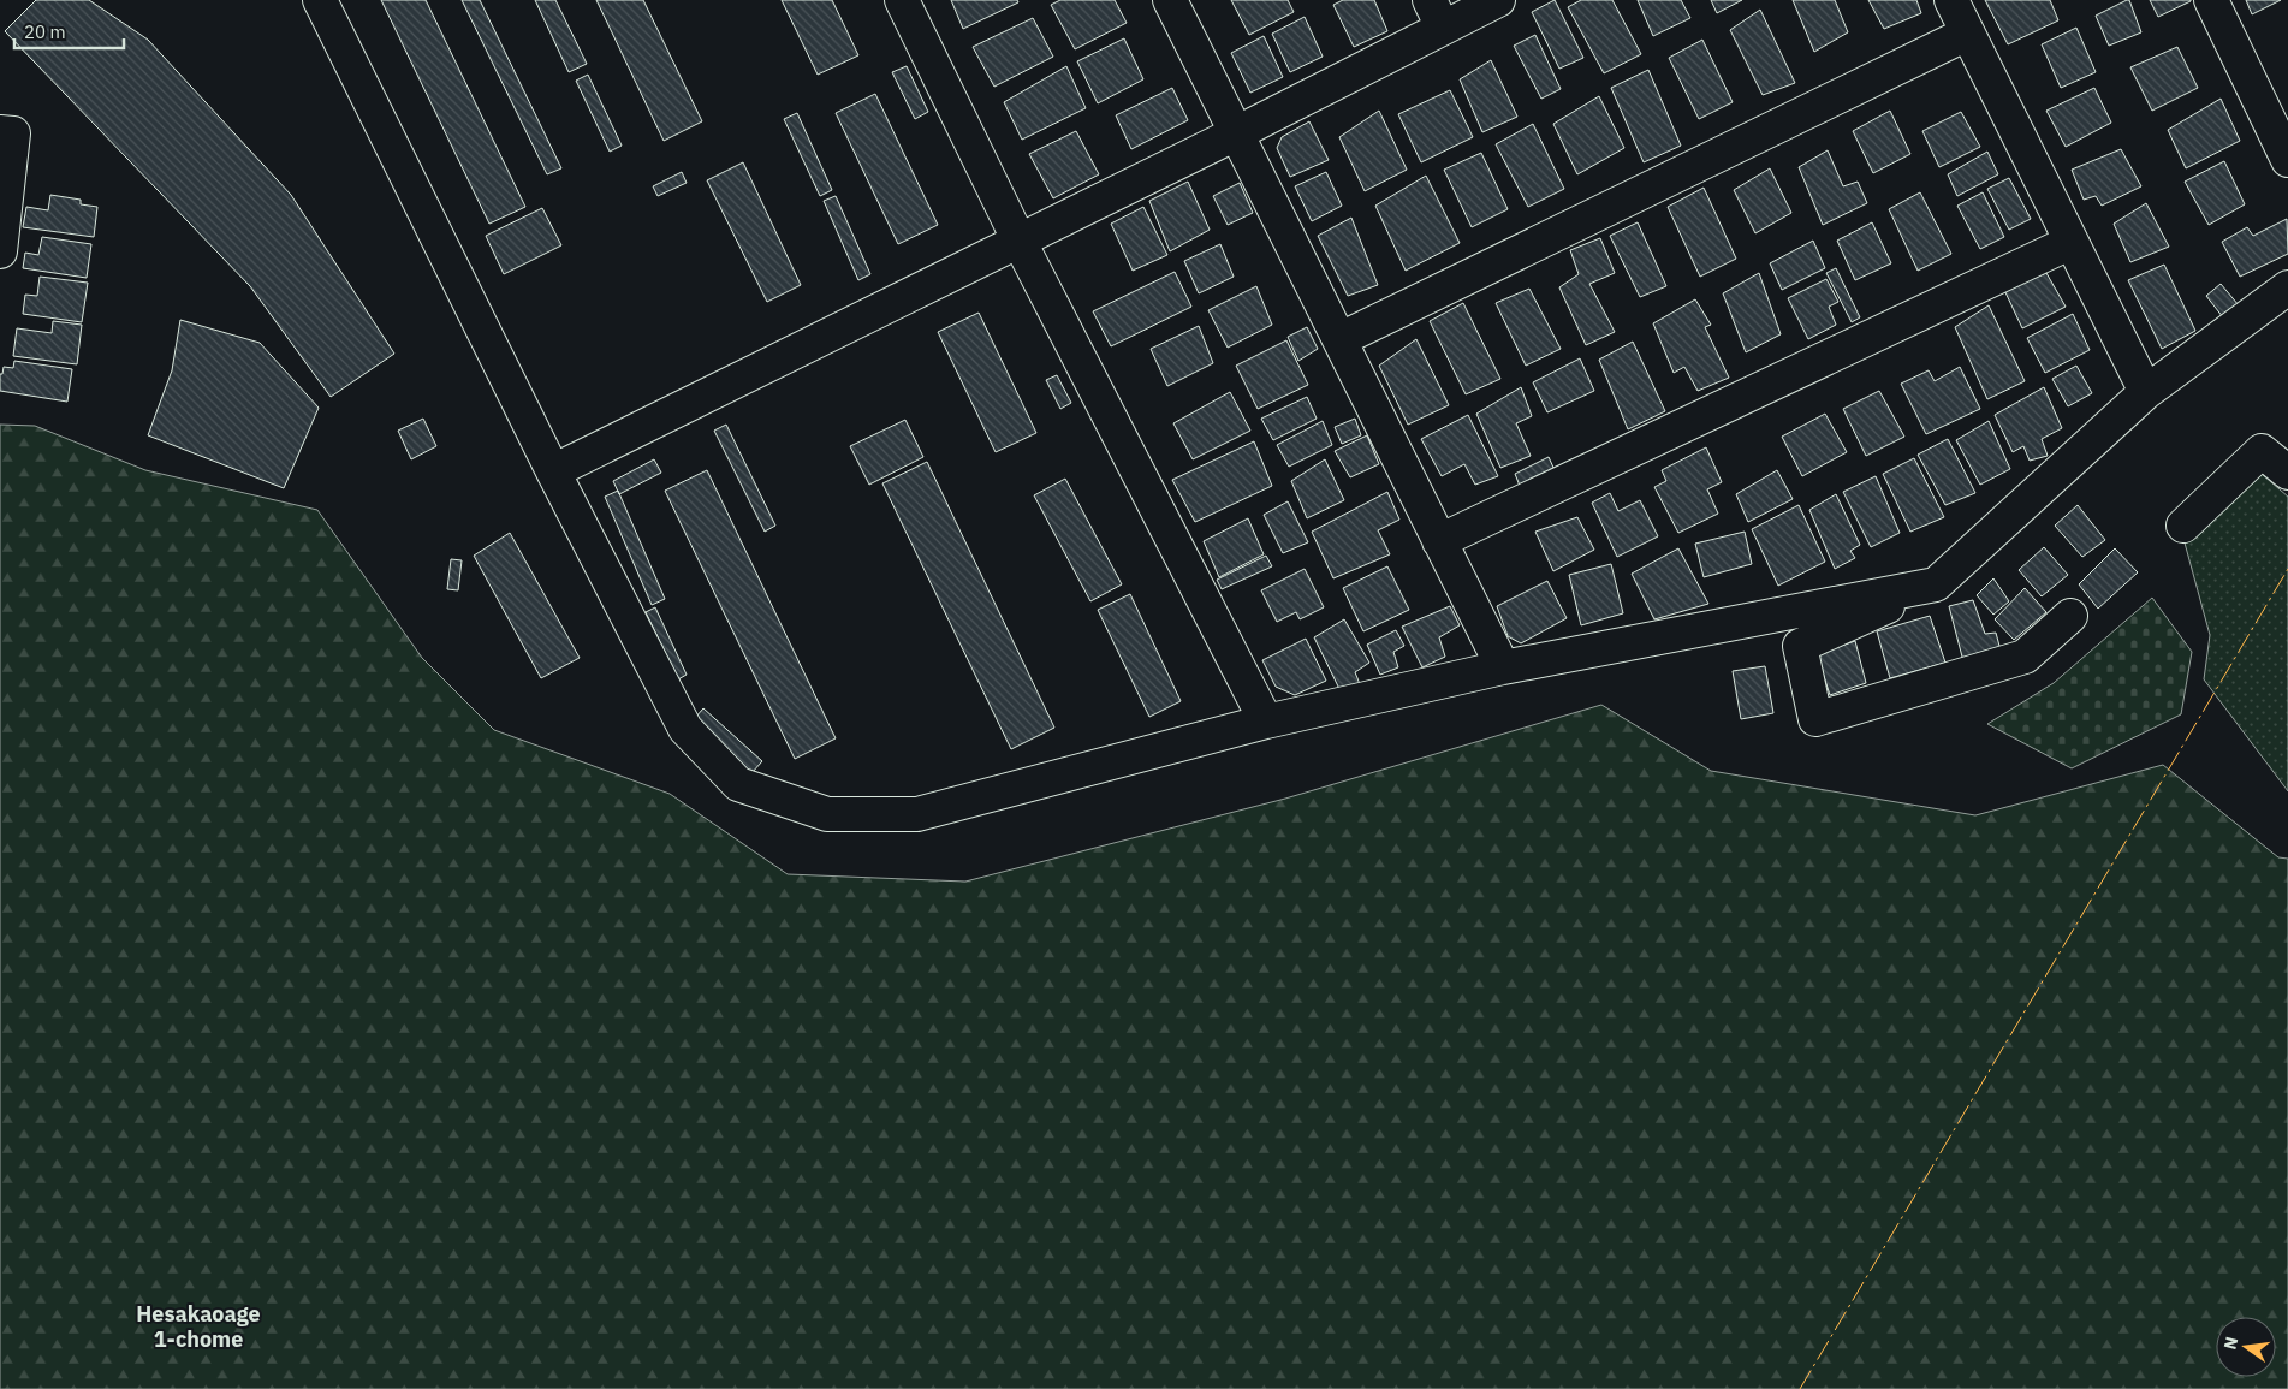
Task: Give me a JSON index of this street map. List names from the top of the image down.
{
  "districts": ["Hesakaoage 1-chome"],
  "scale_bar": "20 m",
  "north": "left"
}
